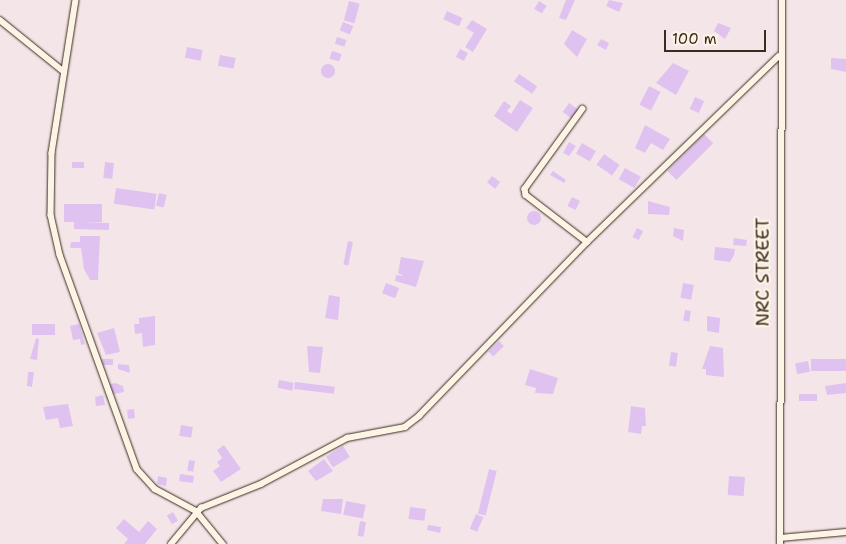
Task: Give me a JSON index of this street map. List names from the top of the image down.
{
  "streets": {
    "street": ["NRC STREET"]
  },
  "scale_bar": "100 m"
}
